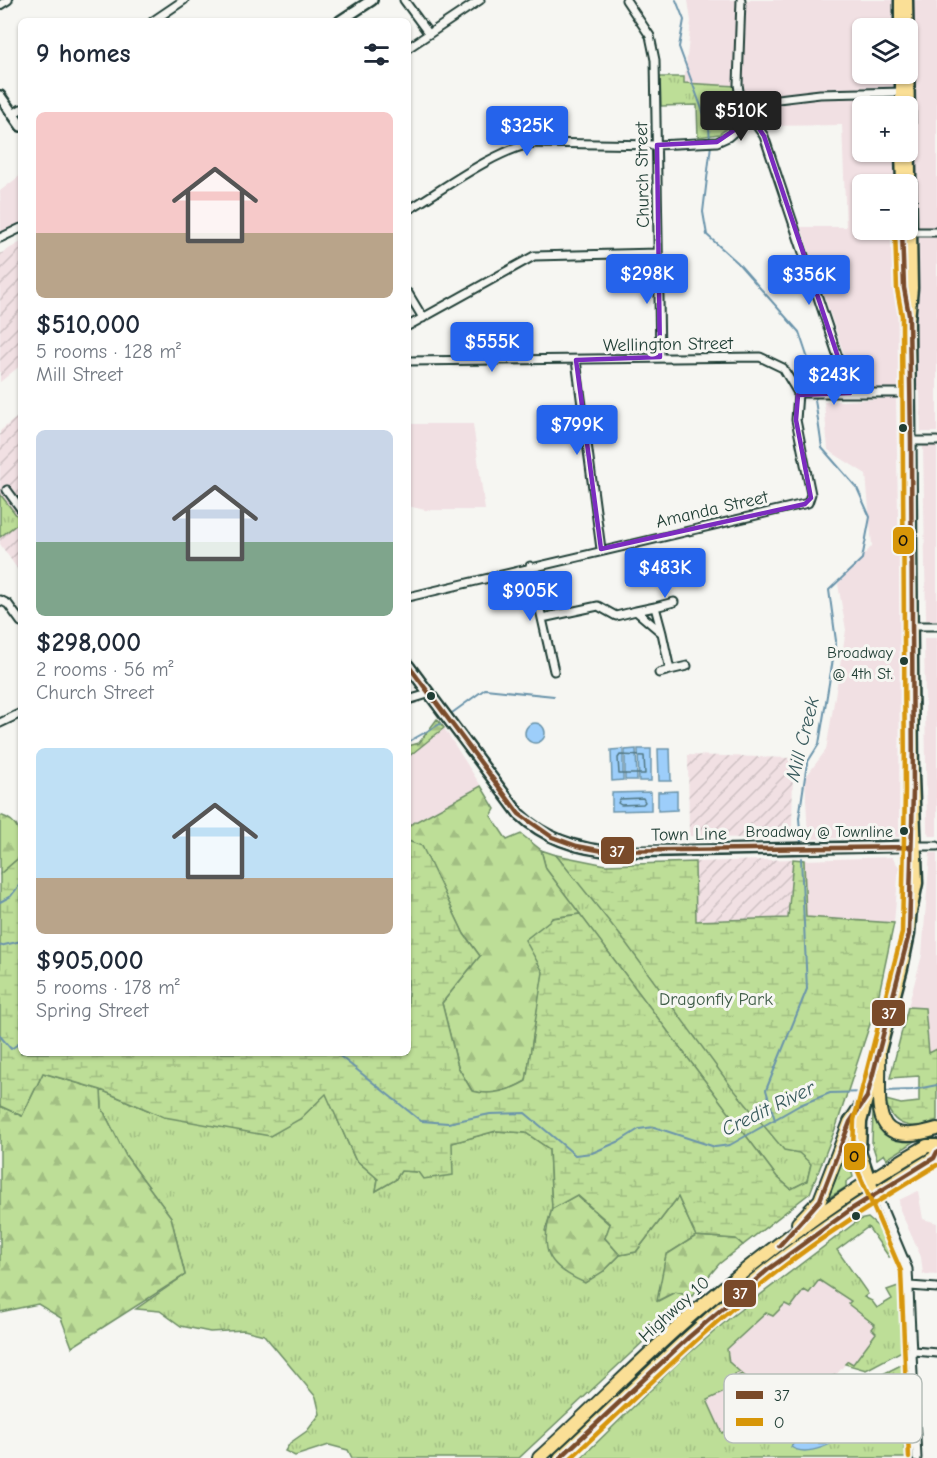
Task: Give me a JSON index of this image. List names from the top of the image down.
{
  "streets": {
    "highway": ["Highway 10"],
    "main road": ["Town Line"],
    "street": ["Church Street", "Wellington Street", "Amanda Street"]
  },
  "crossings": [
    ["Church Street", "Wellington Street"],
    ["Wellington Street", "Amanda Street"]
  ],
  "water": ["Mill Creek", "Credit River"],
  "parks": ["Dragonfly Park"],
  "places": ["Broadway @ 4th St.", "Broadway @ Townline"],
  "lines": ["transit line 37", "transit line O"],
  "legend": ["37", "O"],
  "page": {
    "map_buttons": ["+", "−"],
    "heading": "9 homes",
    "list": [
      {
        "name": "$510,000",
        "note": "5 rooms · 128 m² · Mill Street"
      },
      {
        "name": "$298,000",
        "note": "2 rooms · 56 m² · Church Street"
      },
      {
        "name": "$905,000",
        "note": "5 rooms · 178 m² · Spring Street"
      }
    ],
    "price": [
      "$510K",
      "$325K",
      "$298K",
      "$356K",
      "$555K",
      "$243K",
      "$799K",
      "$483K",
      "$905K"
    ]
  }
}
